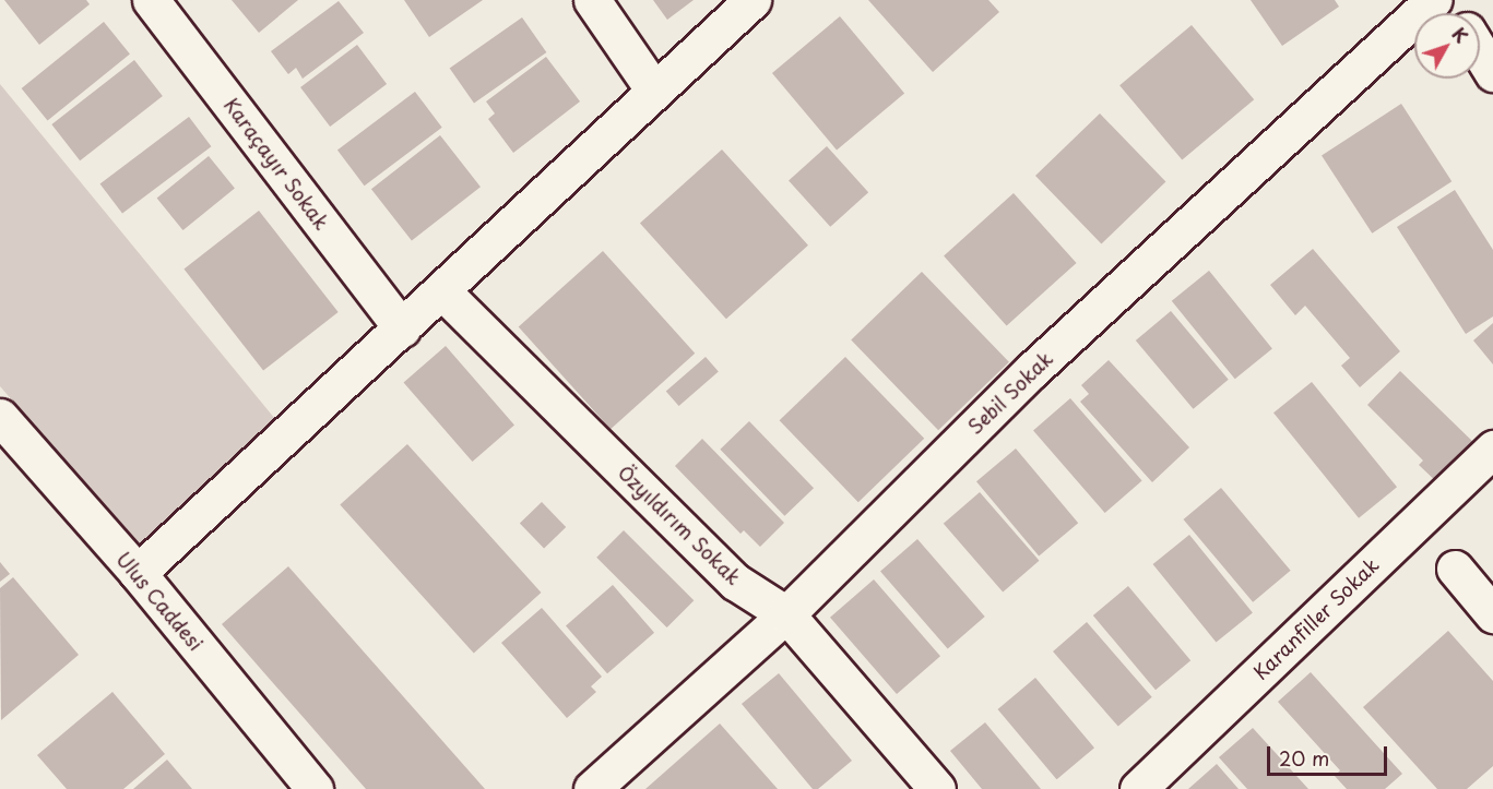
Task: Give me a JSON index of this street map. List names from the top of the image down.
{
  "streets": {
    "street": [
      "Karaçayır Sokak",
      "Sebil Sokak",
      "Özyıldırım Sokak",
      "Ulus Caddesi",
      "Karanfiller Sokak"
    ]
  },
  "crossings": [
    ["Sebil Sokak", "Özyıldırım Sokak"]
  ],
  "scale_bar": "20 m",
  "north": "top right"
}
